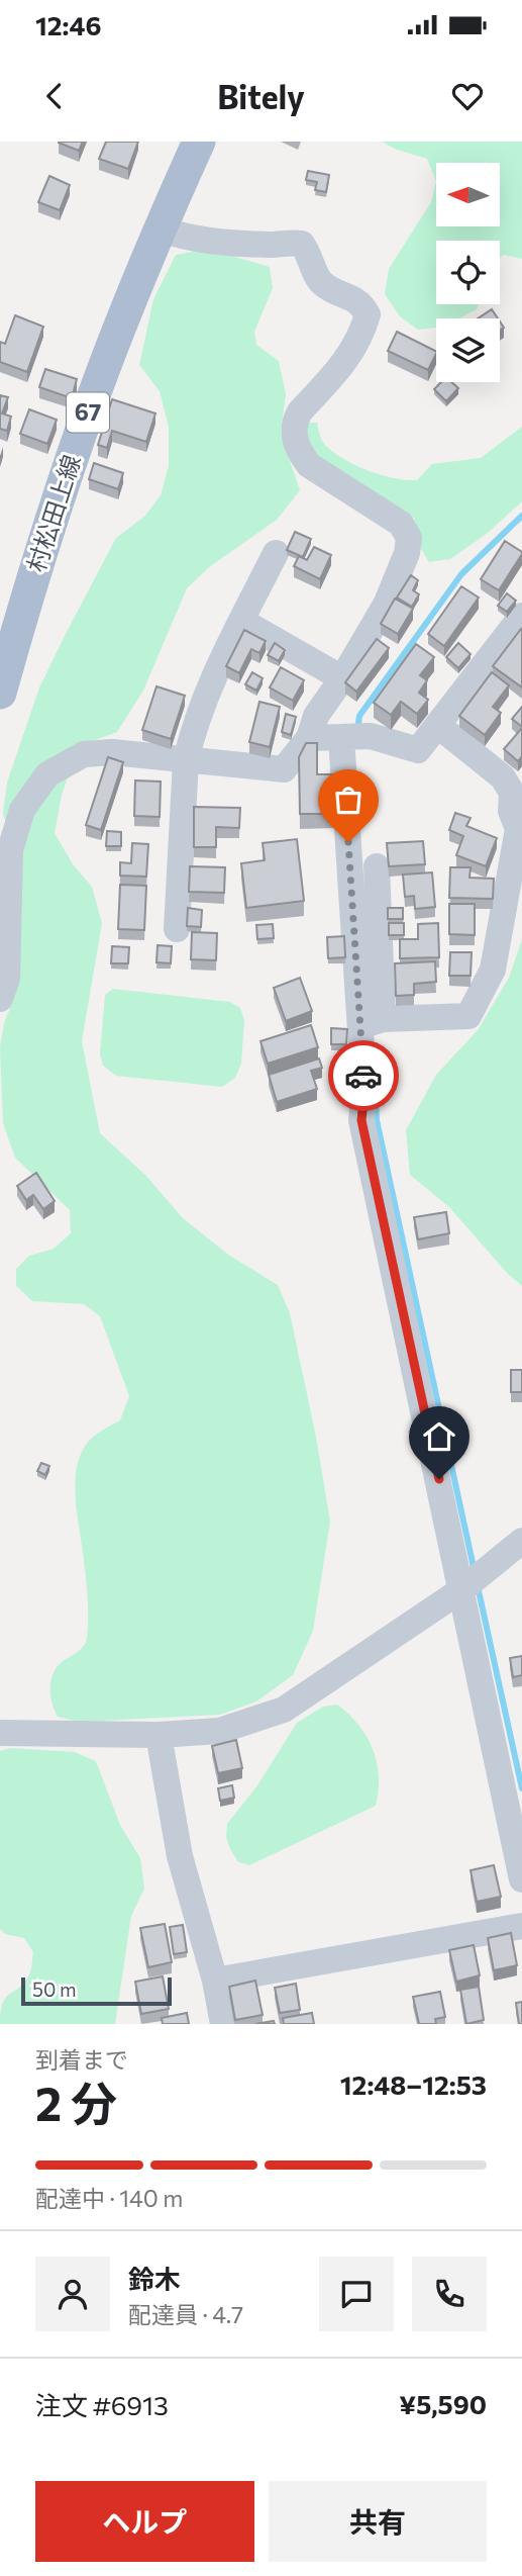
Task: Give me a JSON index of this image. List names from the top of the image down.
{
  "streets": {
    "main road": ["67", "村松田上線"]
  },
  "scale_bar": "50 m",
  "north": "left",
  "page": {
    "status": "12:46",
    "header": "Bitely",
    "scale": "50 m",
    "heading": ["2 分", "到着まで", "12:48–12:53"],
    "panel": [
      "鈴木",
      "配達員 · 4.7",
      "注文 #6913",
      "¥5,590"
    ],
    "bar": "配達中 · 140 m",
    "buttons": ["ヘルプ", "共有"]
  }
}
